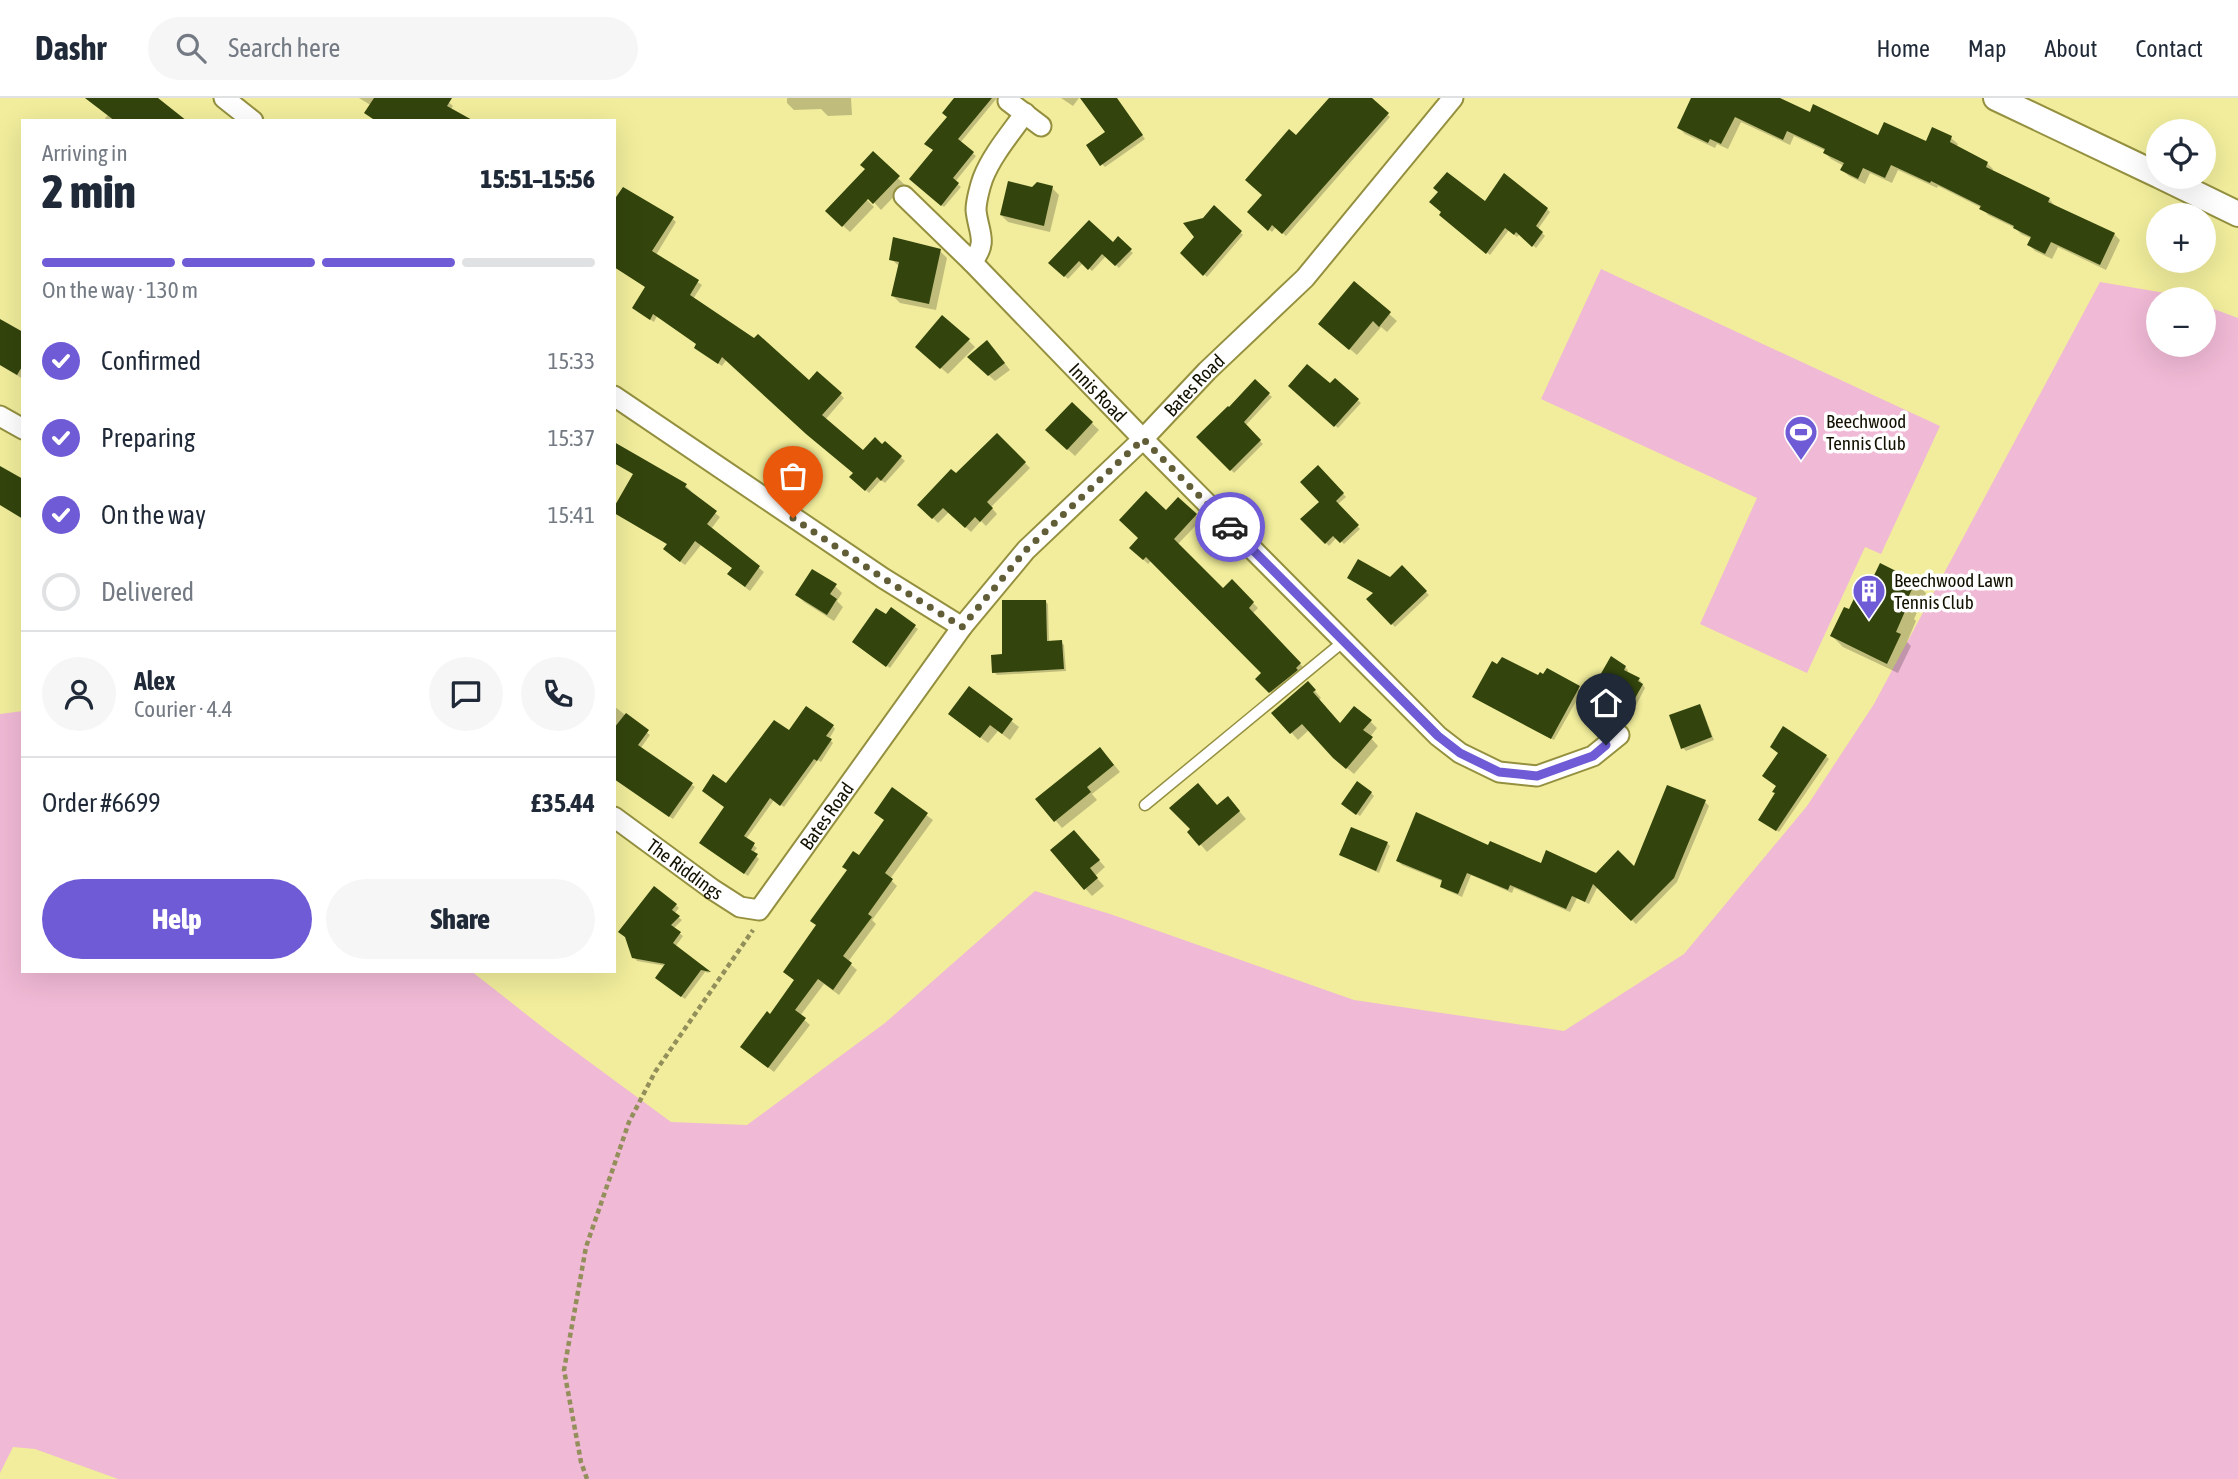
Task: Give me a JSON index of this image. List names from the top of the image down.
{
  "streets": {
    "street": ["Bates Road", "Innis Road", "The Riddings"]
  },
  "crossings": [
    ["Bates Road", "Innis Road"],
    ["Bates Road", "The Riddings"]
  ],
  "places": {
    "sports": ["Beechwood Tennis Club"],
    "building": ["Beechwood Lawn Tennis Club"]
  },
  "page": {
    "header": "Dashr",
    "search": "Search here",
    "nav": [
      "Home",
      "Map",
      "About",
      "Contact"
    ],
    "map_buttons": ["+", "−"],
    "heading": ["2 min", "Arriving in", "15:51–15:56"],
    "panel": [
      "Alex",
      "Courier · 4.4",
      "Order #6699",
      "£35.44"
    ],
    "bar": "On the way · 130 m",
    "list": [
      ["Confirmed", "15:33"],
      ["Preparing", "15:37"],
      ["On the way", "15:41"],
      "Delivered"
    ],
    "buttons": ["Help", "Share"]
  }
}
